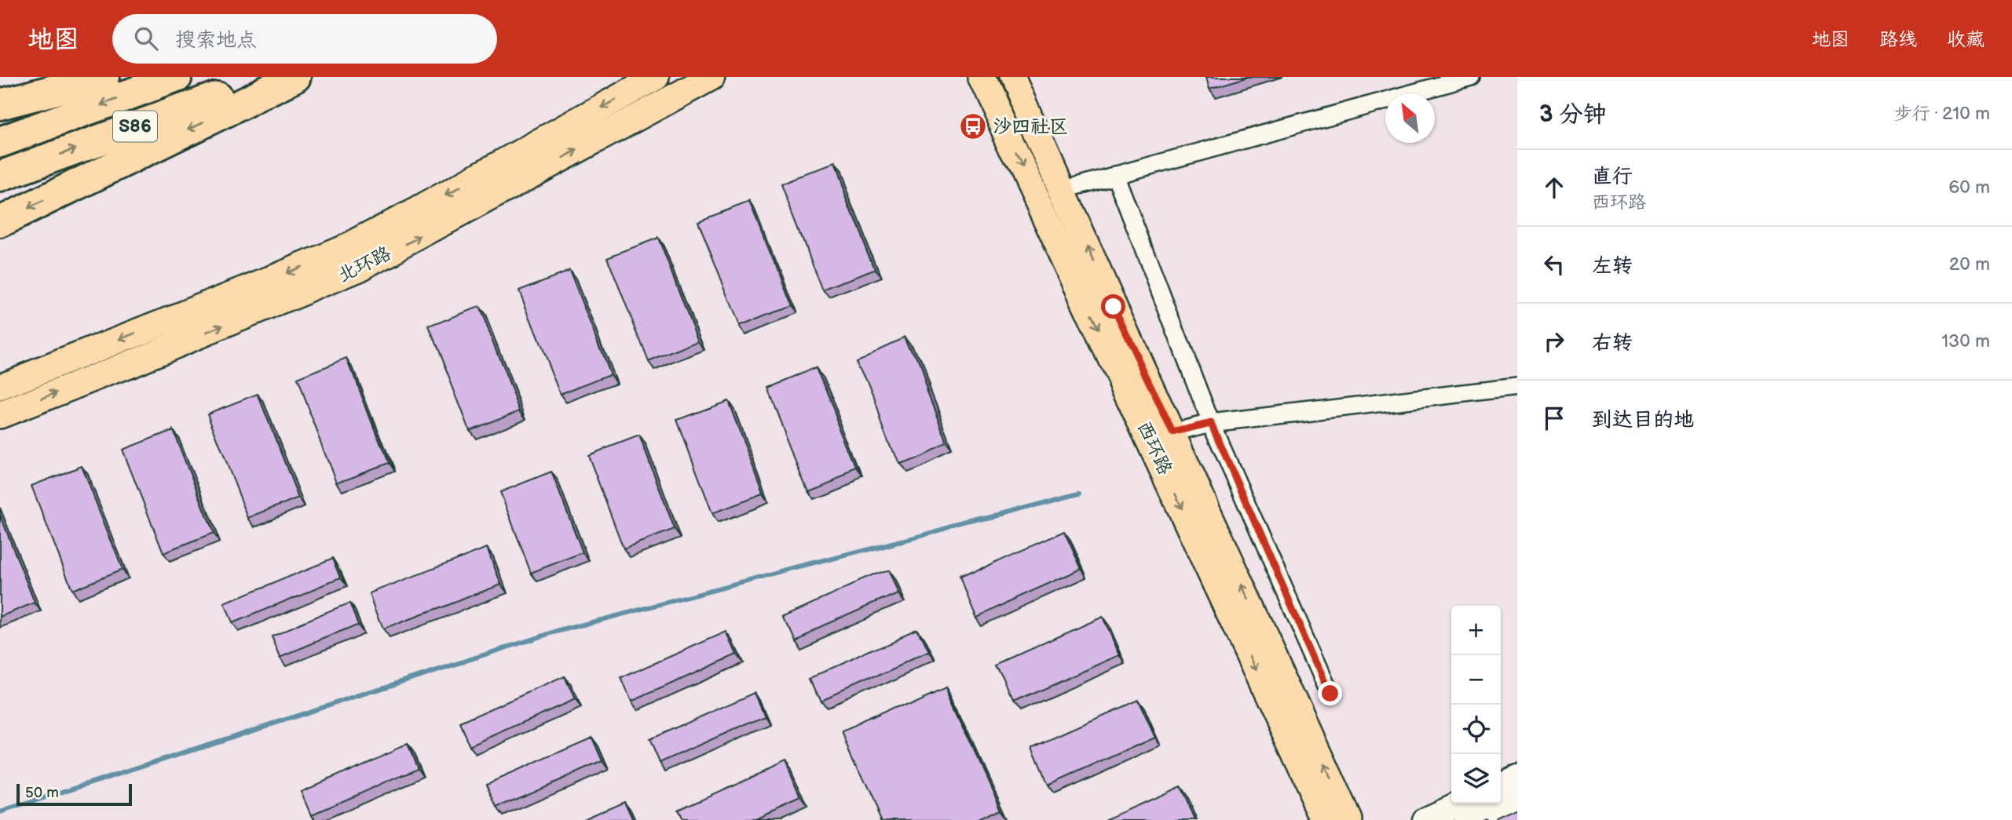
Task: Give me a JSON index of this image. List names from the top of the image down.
{
  "streets": {
    "highway": ["S86"],
    "main road": ["北环路", "西环路"]
  },
  "places": {
    "bus stop": ["沙四社区"]
  },
  "scale_bar": "50 m",
  "north": "top left",
  "page": {
    "header": "地图",
    "search": "搜索地点",
    "nav": ["地图", "路线", "收藏"],
    "heading": ["3 分钟", "步行 · 210 m"],
    "list": [
      ["直行", "西环路", "60 m"],
      ["左转", "20 m"],
      ["右转", "130 m"],
      "到达目的地"
    ],
    "map_buttons": ["+", "−"],
    "scale": "50 m"
  }
}
